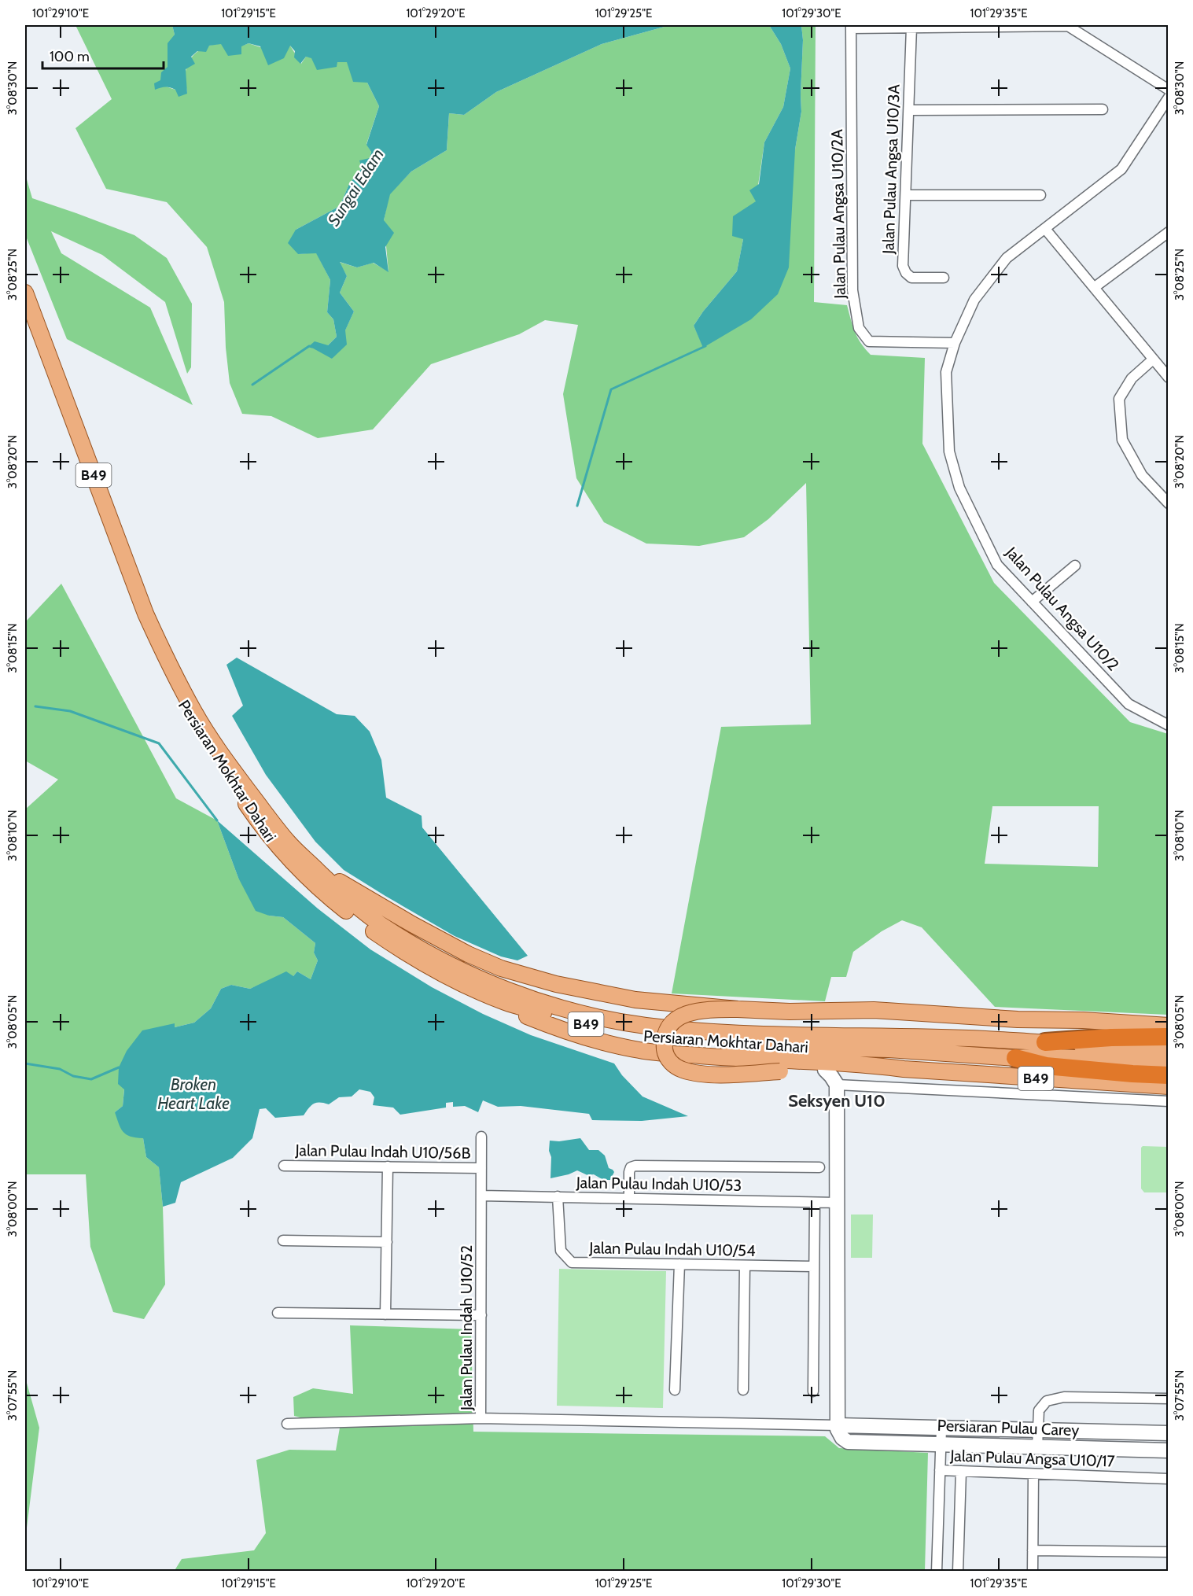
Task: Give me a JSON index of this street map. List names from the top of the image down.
{
  "streets": {
    "main road": ["B49", "Persiaran Mokhtar Dahari"],
    "street": [
      "Jalan Pulau Angsa U10/3A",
      "Jalan Pulau Angsa U10/2A",
      "Jalan Pulau Angsa U10/2",
      "Jalan Pulau Indah U10/56B",
      "Jalan Pulau Indah U10/53",
      "Jalan Pulau Indah U10/54",
      "Jalan Pulau Indah U10/52",
      "Persiaran Pulau Carey",
      "Jalan Pulau Angsa U10/17"
    ]
  },
  "crossings": [
    ["Jalan Pulau Angsa U10/2A", "Jalan Pulau Angsa U10/2"],
    ["B49", "Persiaran Mokhtar Dahari"],
    ["Jalan Pulau Indah U10/56B", "Jalan Pulau Indah U10/52"],
    ["Jalan Pulau Indah U10/53", "Jalan Pulau Indah U10/54"],
    ["Jalan Pulau Indah U10/53", "Jalan Pulau Indah U10/52"],
    ["Jalan Pulau Indah U10/52", "Persiaran Pulau Carey"]
  ],
  "districts": ["Seksyen U10"],
  "water": ["Sungai Edam", "Broken Heart Lake"],
  "scale_bar": "100 m",
  "coordinates": [
    "101°29'10\"E",
    "101°29'15\"E",
    "101°29'20\"E",
    "101°29'25\"E",
    "101°29'30\"E",
    "101°29'35\"E",
    "3°08'30\"N",
    "3°08'25\"N",
    "3°08'20\"N",
    "3°08'15\"N",
    "3°08'10\"N",
    "3°08'05\"N",
    "3°08'00\"N",
    "3°07'55\"N"
  ]
}
